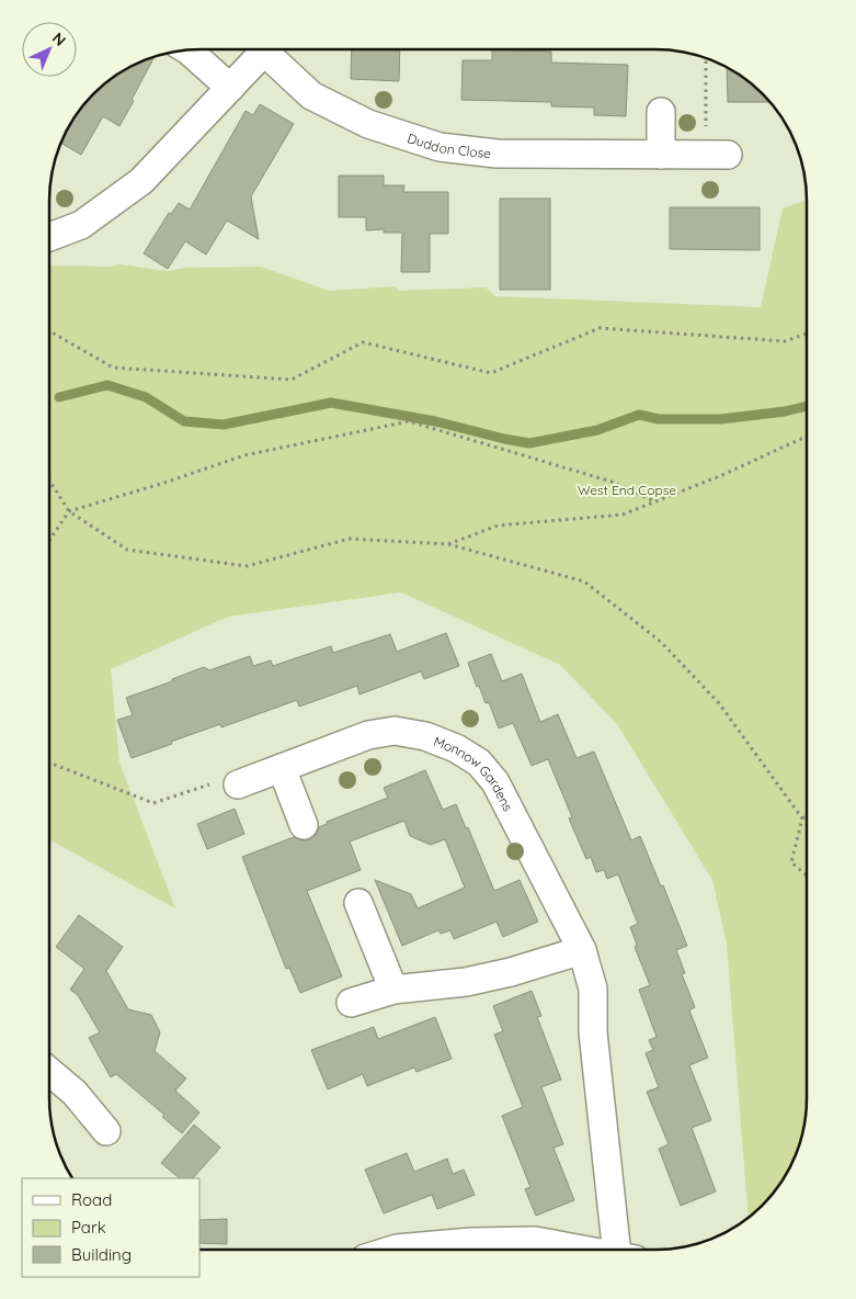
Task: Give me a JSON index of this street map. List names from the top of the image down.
{
  "streets": {
    "street": ["Duddon Close", "Monnow Gardens"]
  },
  "parks": ["West End Copse"],
  "legend": ["Road", "Park", "Building"],
  "north": "top right"
}
